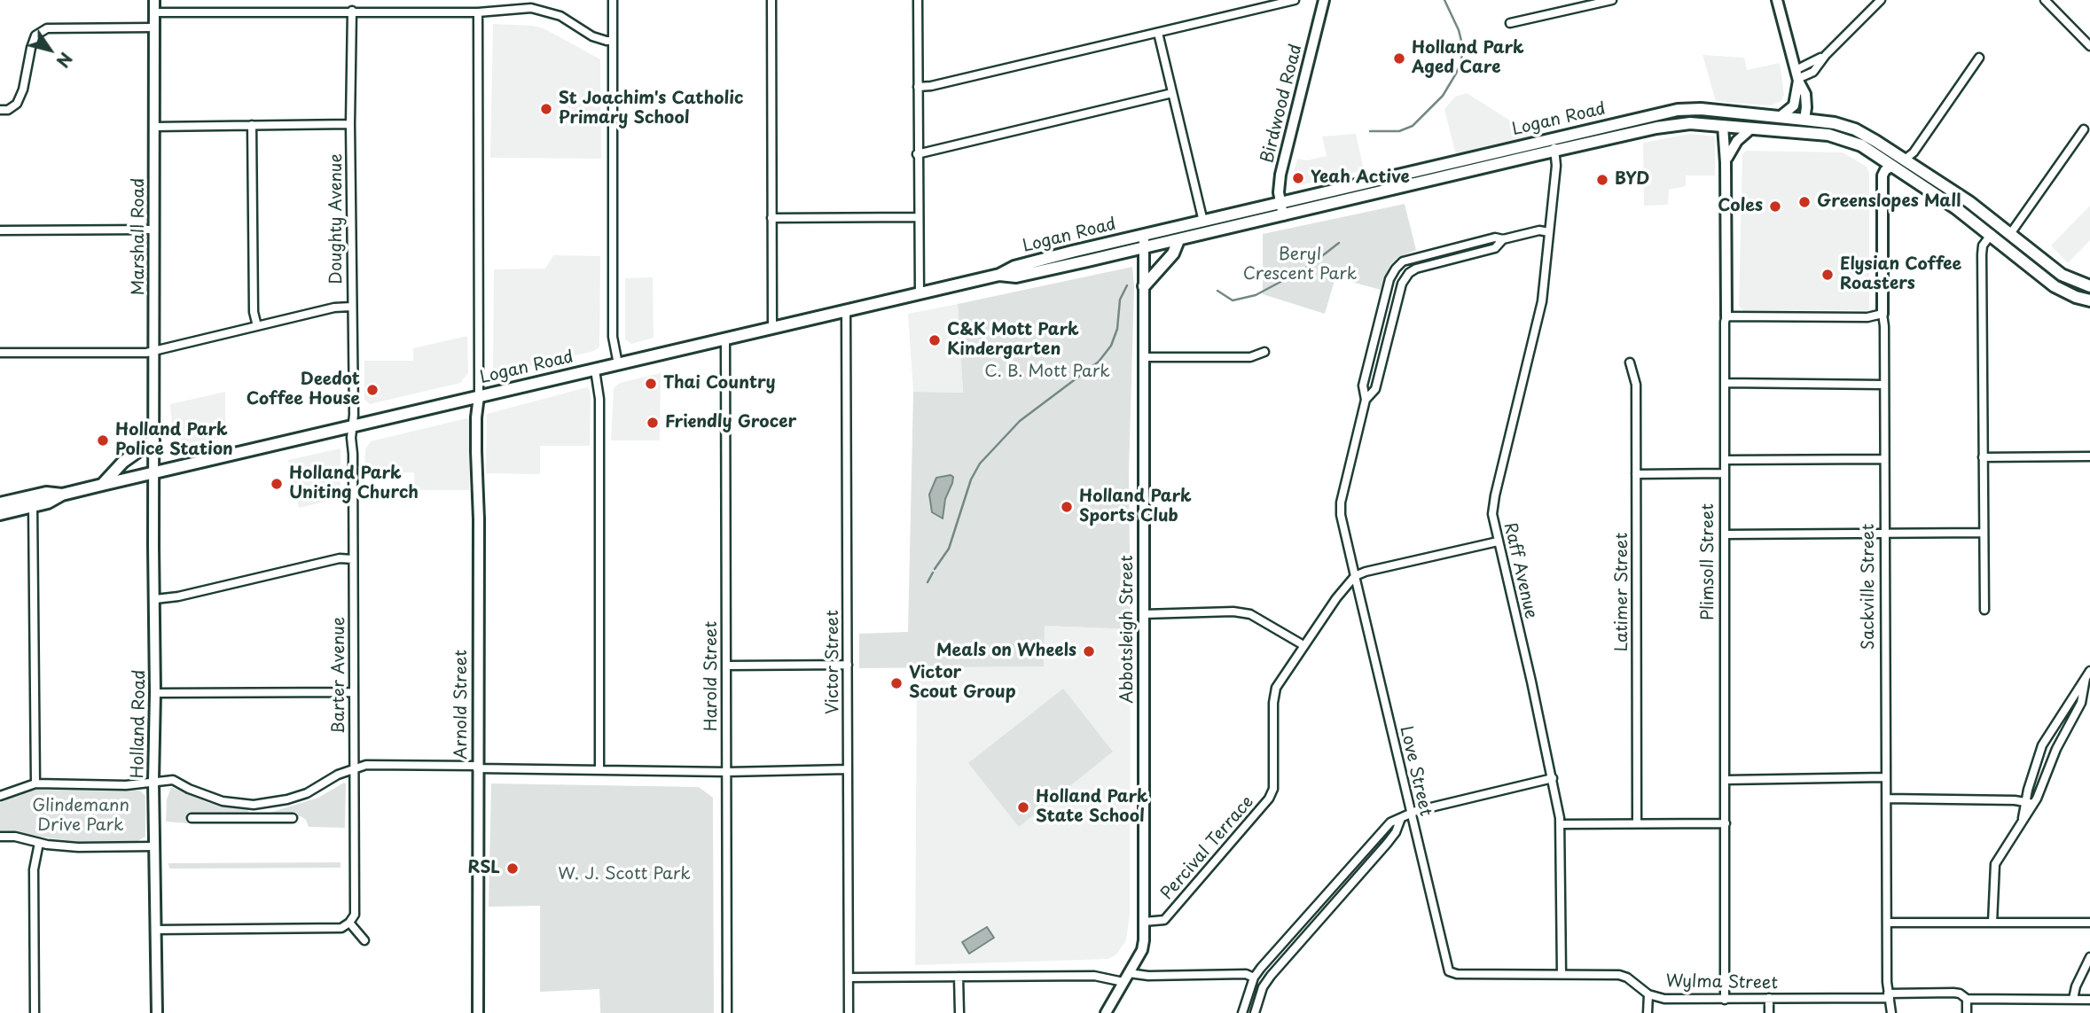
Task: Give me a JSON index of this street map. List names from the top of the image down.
{
  "streets": {
    "main road": ["Logan Road"],
    "street": [
      "Birdwood Road",
      "Doughty Avenue",
      "Marshall Road",
      "Plimsoll Street",
      "Raff Avenue",
      "Sackville Street",
      "Latimer Street",
      "Abbotsleigh Street",
      "Victor Street",
      "Barter Avenue",
      "Harold Street",
      "Arnold Street",
      "Holland Road",
      "Love Street",
      "Percival Terrace",
      "Wylma Street"
    ]
  },
  "crossings": [
    ["Birdwood Road", "Logan Road"],
    ["Logan Road", "Doughty Avenue"],
    ["Logan Road", "Marshall Road"],
    ["Logan Road", "Plimsoll Street"],
    ["Logan Road", "Raff Avenue"],
    ["Logan Road", "Sackville Street"],
    ["Logan Road", "Abbotsleigh Street"],
    ["Logan Road", "Victor Street"],
    ["Logan Road", "Barter Avenue"],
    ["Logan Road", "Harold Street"],
    ["Logan Road", "Arnold Street"],
    ["Logan Road", "Holland Road"],
    ["Doughty Avenue", "Barter Avenue"],
    ["Marshall Road", "Holland Road"],
    ["Plimsoll Street", "Wylma Street"],
    ["Raff Avenue", "Wylma Street"],
    ["Sackville Street", "Wylma Street"],
    ["Abbotsleigh Street", "Percival Terrace"],
    ["Love Street", "Percival Terrace"],
    ["Love Street", "Wylma Street"]
  ],
  "parks": [
    "Beryl Crescent Park",
    "C. B. Mott Park",
    "Glindemann Drive Park",
    "W. J. Scott Park"
  ],
  "places": [
    "Holland Park Aged Care",
    "St Joachim's Catholic Primary School",
    "Yeah Active",
    "BYD",
    "Greenslopes Mall",
    "Coles",
    "Elysian Coffee Roasters",
    "C&K Mott Park Kindergarten",
    "Thai Country",
    "Deedot Coffee House",
    "Friendly Grocer",
    "Holland Park Police Station",
    "Holland Park Uniting Church",
    "Holland Park Sports Club",
    "Meals on Wheels",
    "Victor Scout Group",
    "Holland Park State School",
    "RSL"
  ],
  "north": "bottom right"
}
